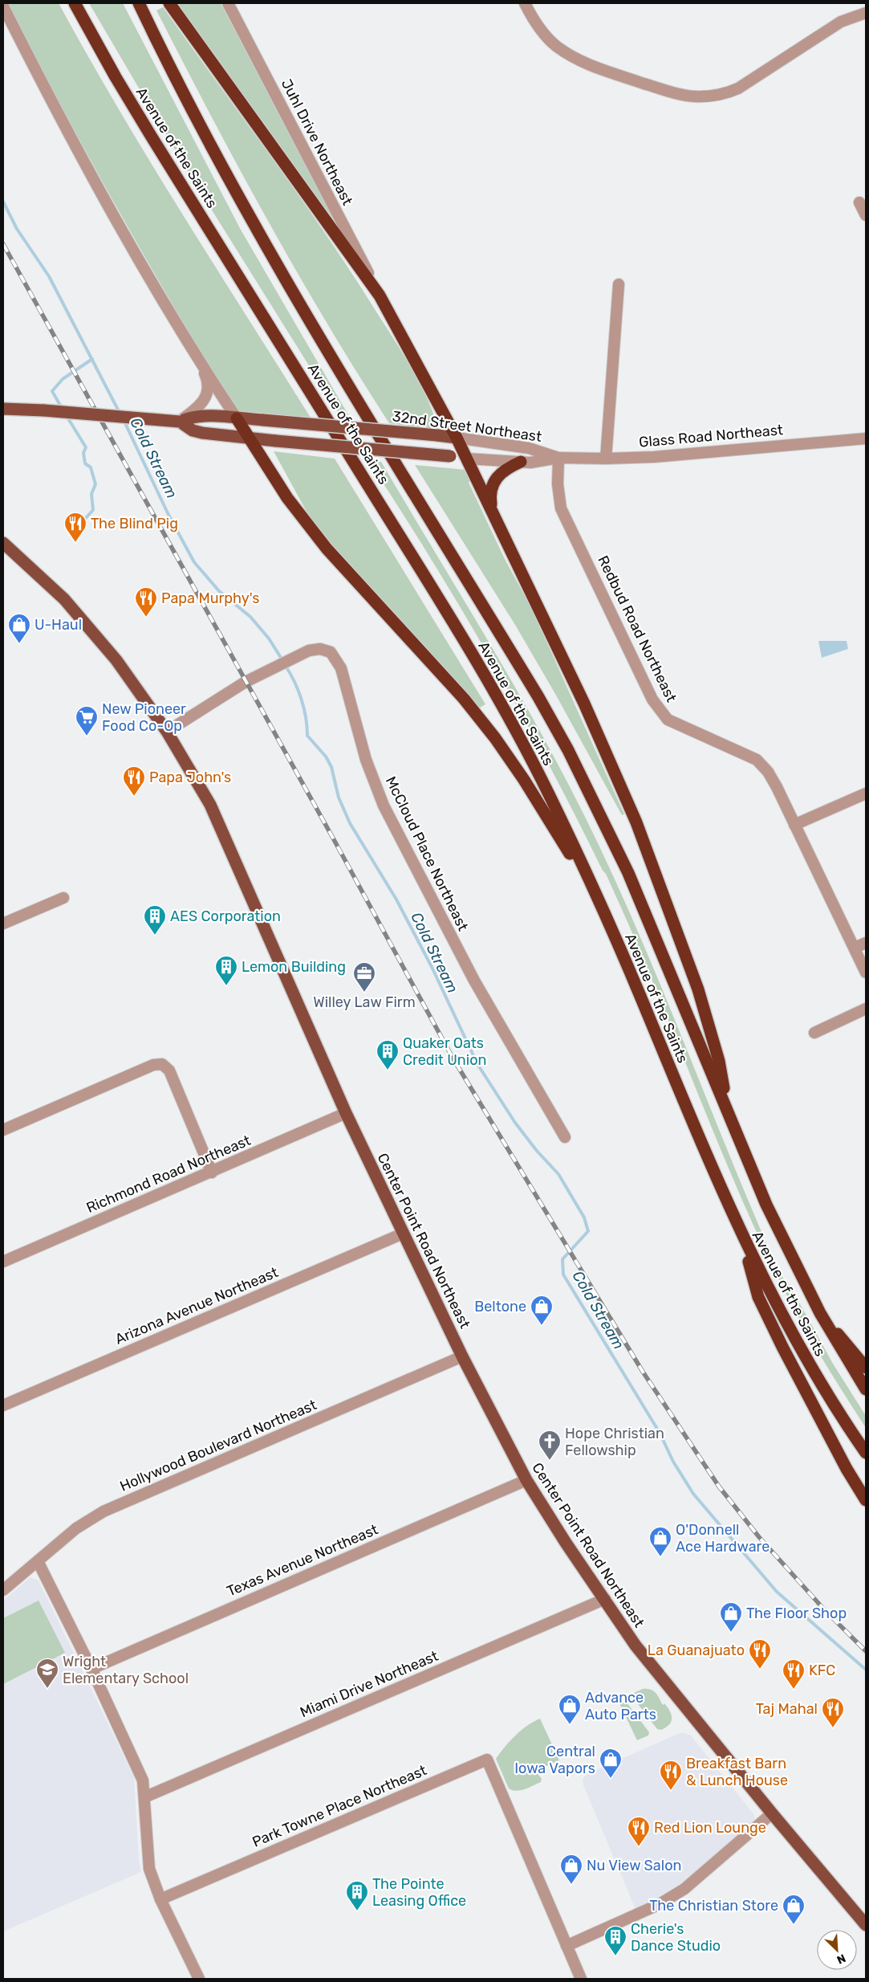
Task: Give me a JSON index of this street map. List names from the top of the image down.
{
  "streets": {
    "highway": ["Avenue of the Saints"],
    "main road": ["32nd Street Northeast", "Center Point Road Northeast"],
    "street": [
      "Juhl Drive Northeast",
      "Glass Road Northeast",
      "Redbud Road Northeast",
      "McCloud Place Northeast",
      "Richmond Road Northeast",
      "Arizona Avenue Northeast",
      "Hollywood Boulevard Northeast",
      "Texas Avenue Northeast",
      "Miami Drive Northeast",
      "Park Towne Place Northeast"
    ]
  },
  "crossings": [
    ["32nd Street Northeast", "Glass Road Northeast"],
    ["32nd Street Northeast", "Redbud Road Northeast"],
    ["Glass Road Northeast", "Redbud Road Northeast"],
    ["McCloud Place Northeast", "Center Point Road Northeast"],
    ["Richmond Road Northeast", "Center Point Road Northeast"],
    ["Center Point Road Northeast", "Arizona Avenue Northeast"],
    ["Center Point Road Northeast", "Hollywood Boulevard Northeast"],
    ["Center Point Road Northeast", "Texas Avenue Northeast"],
    ["Center Point Road Northeast", "Miami Drive Northeast"]
  ],
  "water": ["Cold Stream"],
  "places": {
    "restaurant": [
      "The Blind Pig",
      "Papa Murphy's",
      "Papa John's",
      "La Guanajuato",
      "KFC",
      "Taj Mahal",
      "Breakfast Barn & Lunch House",
      "Red Lion Lounge"
    ],
    "shop": [
      "U-Haul",
      "Beltone",
      "O'Donnell Ace Hardware",
      "The Floor Shop",
      "Advance Auto Parts",
      "Central Iowa Vapors",
      "Nu View Salon",
      "The Christian Store"
    ],
    "supermarket": ["New Pioneer Food Co-Op"],
    "building": [
      "AES Corporation",
      "Lemon Building",
      "Quaker Oats Credit Union",
      "The Pointe Leasing Office",
      "Cherie's Dance Studio"
    ],
    "office": ["Willey Law Firm"],
    "church": ["Hope Christian Fellowship"],
    "school or university": ["Wright Elementary School"]
  },
  "north": "bottom right"
}
